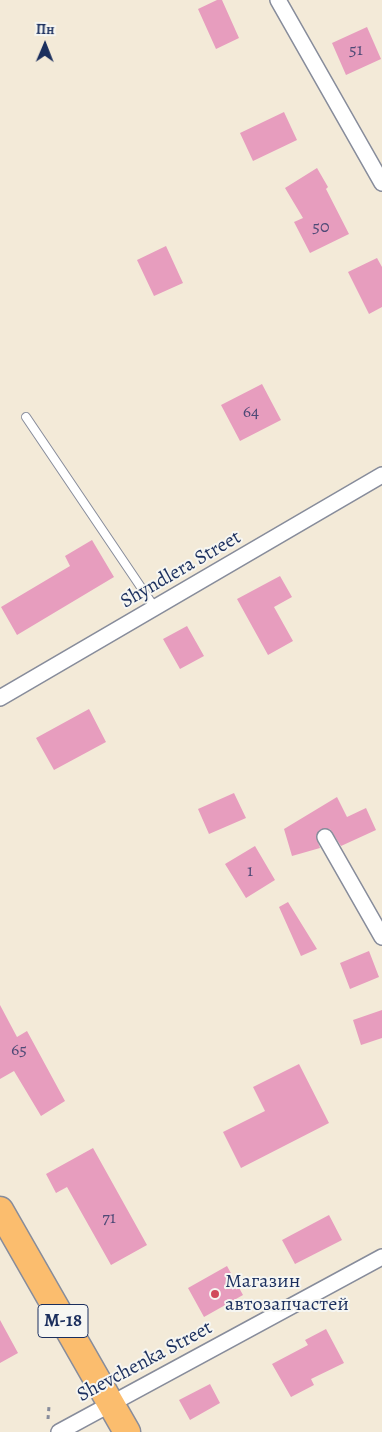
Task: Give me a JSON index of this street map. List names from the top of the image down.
{
  "streets": {
    "highway": ["М-18"],
    "street": ["Shyndlera Street", "Shevchenka Street"]
  },
  "crossings": [
    ["М-18", "Shevchenka Street"]
  ],
  "places": ["Магазин автозапчастей"],
  "house_numbers": [
    "51",
    "50",
    "64",
    "1",
    "65",
    "71"
  ],
  "north": "top"
}
